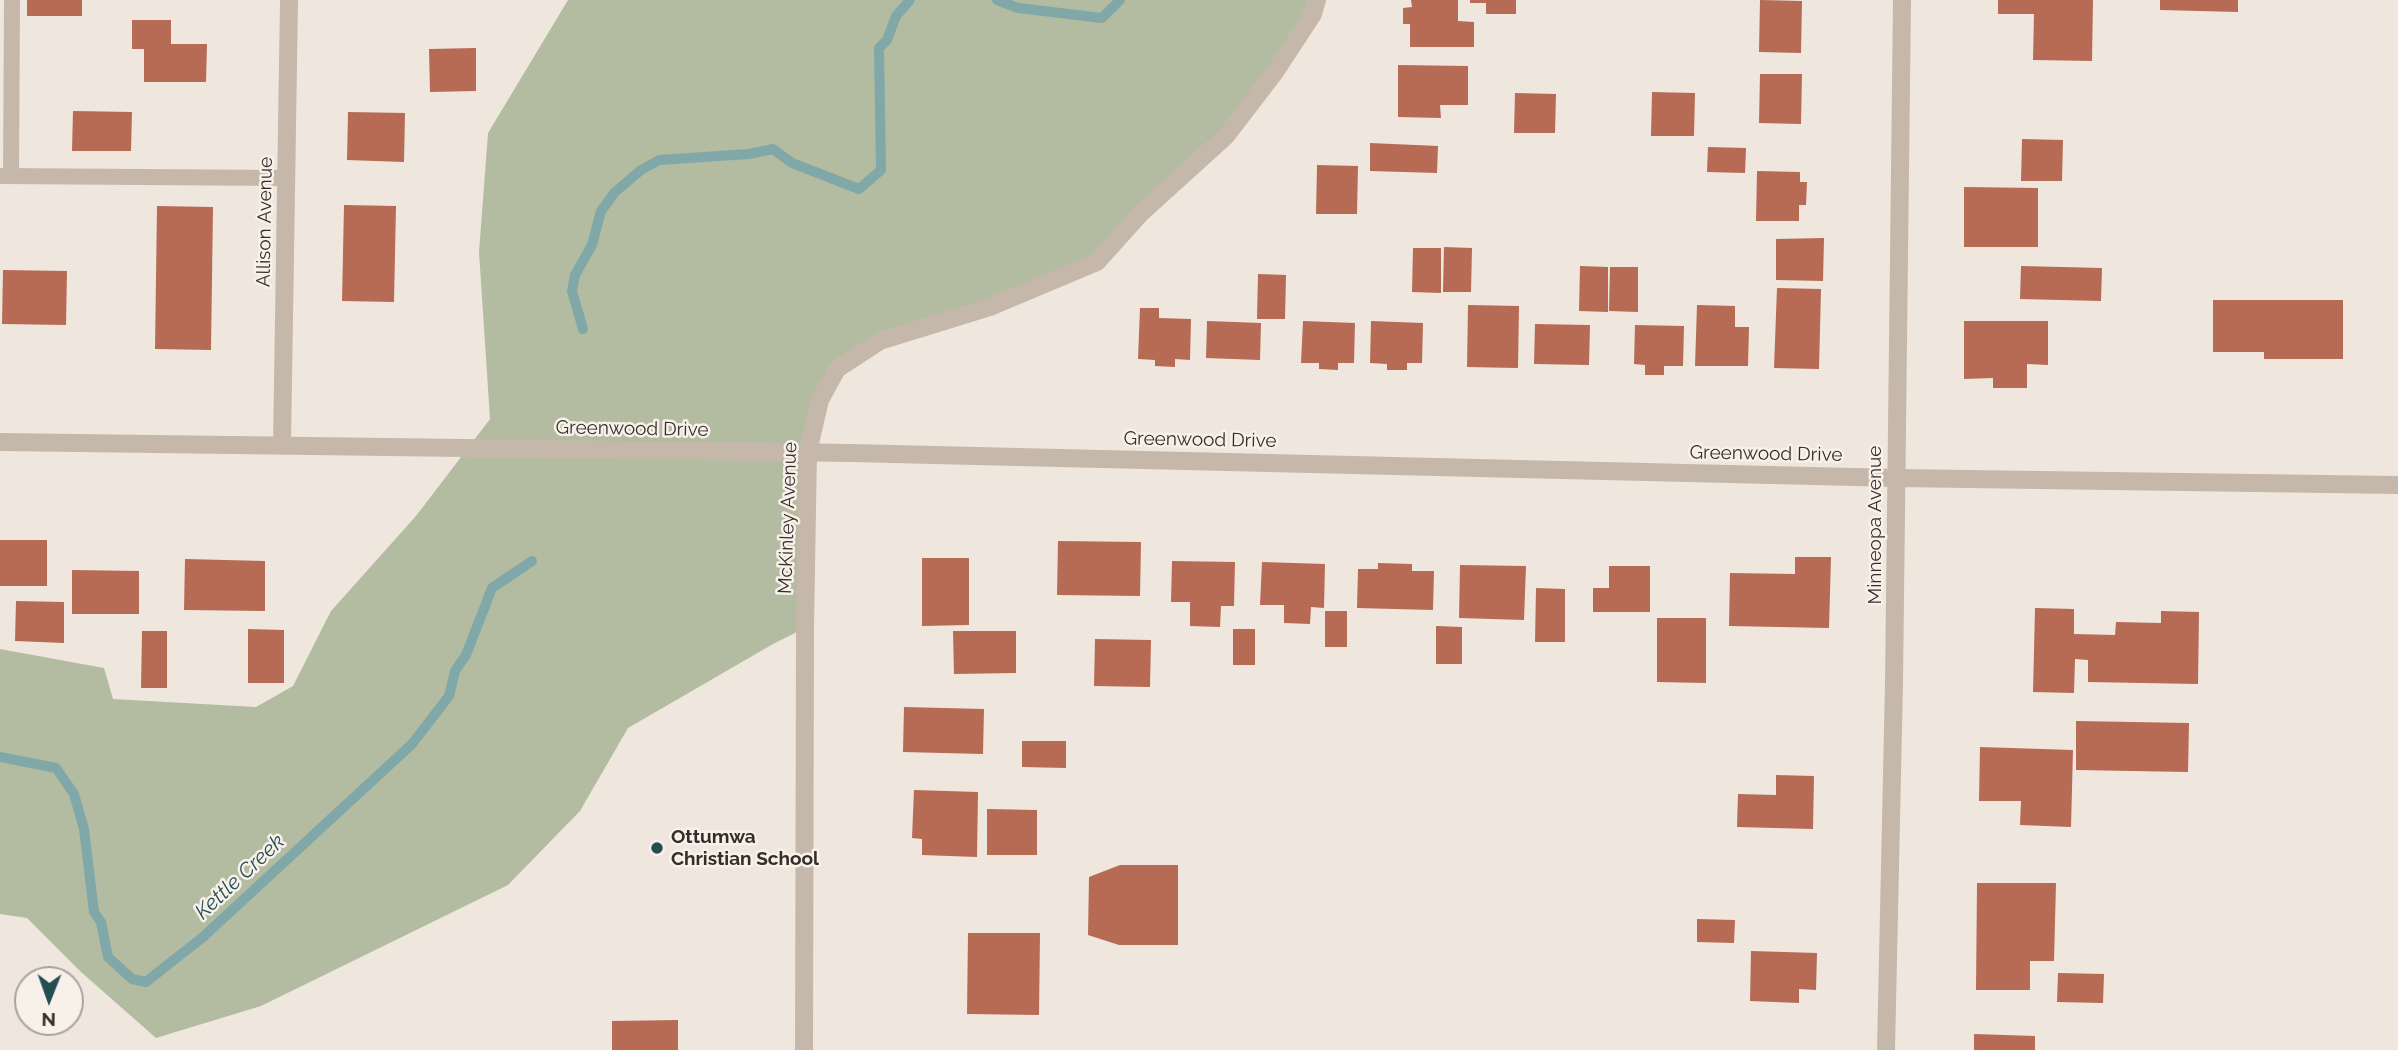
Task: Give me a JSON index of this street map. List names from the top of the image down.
{
  "streets": {
    "street": [
      "Allison Avenue",
      "Greenwood Drive",
      "McKinley Avenue",
      "Minneopa Avenue"
    ]
  },
  "crossings": [
    ["Allison Avenue", "Greenwood Drive"],
    ["Greenwood Drive", "McKinley Avenue"],
    ["Greenwood Drive", "Minneopa Avenue"]
  ],
  "water": ["Kettle Creek"],
  "places": ["Ottumwa Christian School"],
  "north": "bottom"
}
